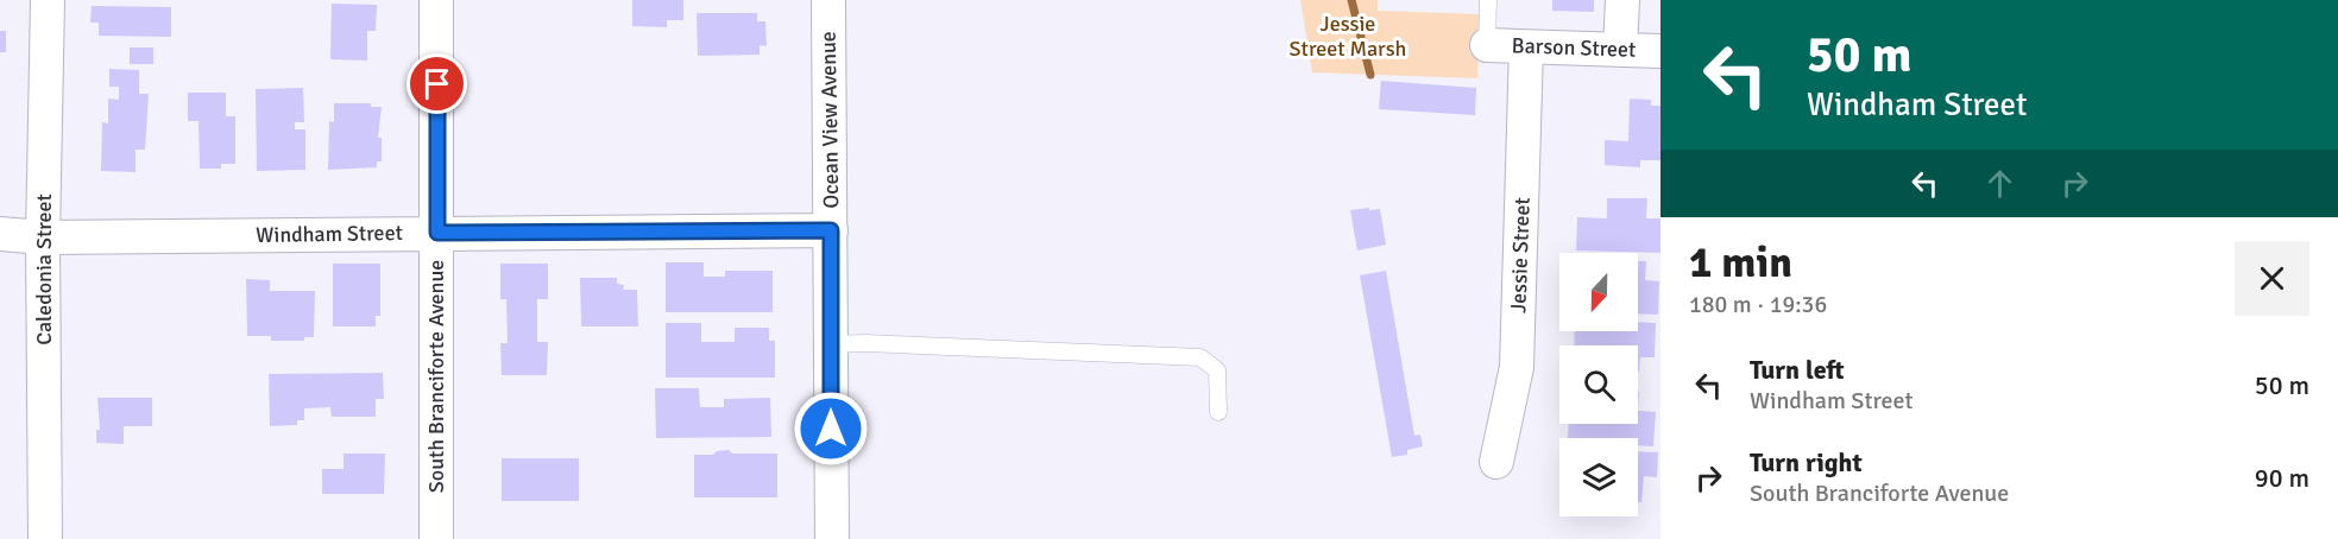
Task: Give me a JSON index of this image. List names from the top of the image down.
{
  "streets": {
    "street": [
      "Barson Street",
      "Ocean View Avenue",
      "Windham Street",
      "Jessie Street",
      "Caledonia Street",
      "South Branciforte Avenue"
    ]
  },
  "crossings": [
    ["Barson Street", "Jessie Street"],
    ["Ocean View Avenue", "Windham Street"],
    ["Windham Street", "Caledonia Street"],
    ["Windham Street", "South Branciforte Avenue"]
  ],
  "parks": ["Jessie Street Marsh"],
  "north": "bottom",
  "page": {
    "turn": ["50 m", "Windham Street"],
    "heading": ["1 min", "180 m · 19:36"],
    "list": [
      {
        "name": "Turn left",
        "note": "Windham Street",
        "value": "50 m"
      },
      {
        "name": "Turn right",
        "note": "South Branciforte Avenue",
        "value": "90 m"
      }
    ]
  }
}
